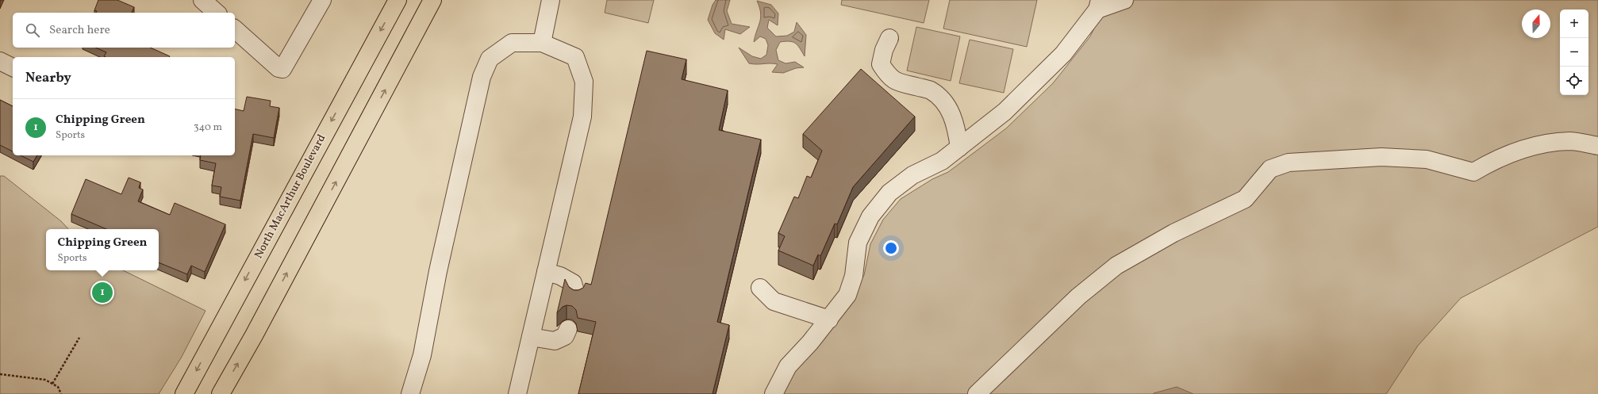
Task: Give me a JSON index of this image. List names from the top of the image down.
{
  "streets": {
    "main road": ["North MacArthur Boulevard"]
  },
  "north": "top",
  "page": {
    "map_buttons": ["+", "−"],
    "search": "Search here",
    "heading": "Nearby",
    "list": [
      {
        "mark": "1",
        "name": "Chipping Green",
        "note": "Sports",
        "value": "340 m"
      }
    ],
    "popup": ["Chipping Green", "Sports"],
    "pins": "1"
  }
}
